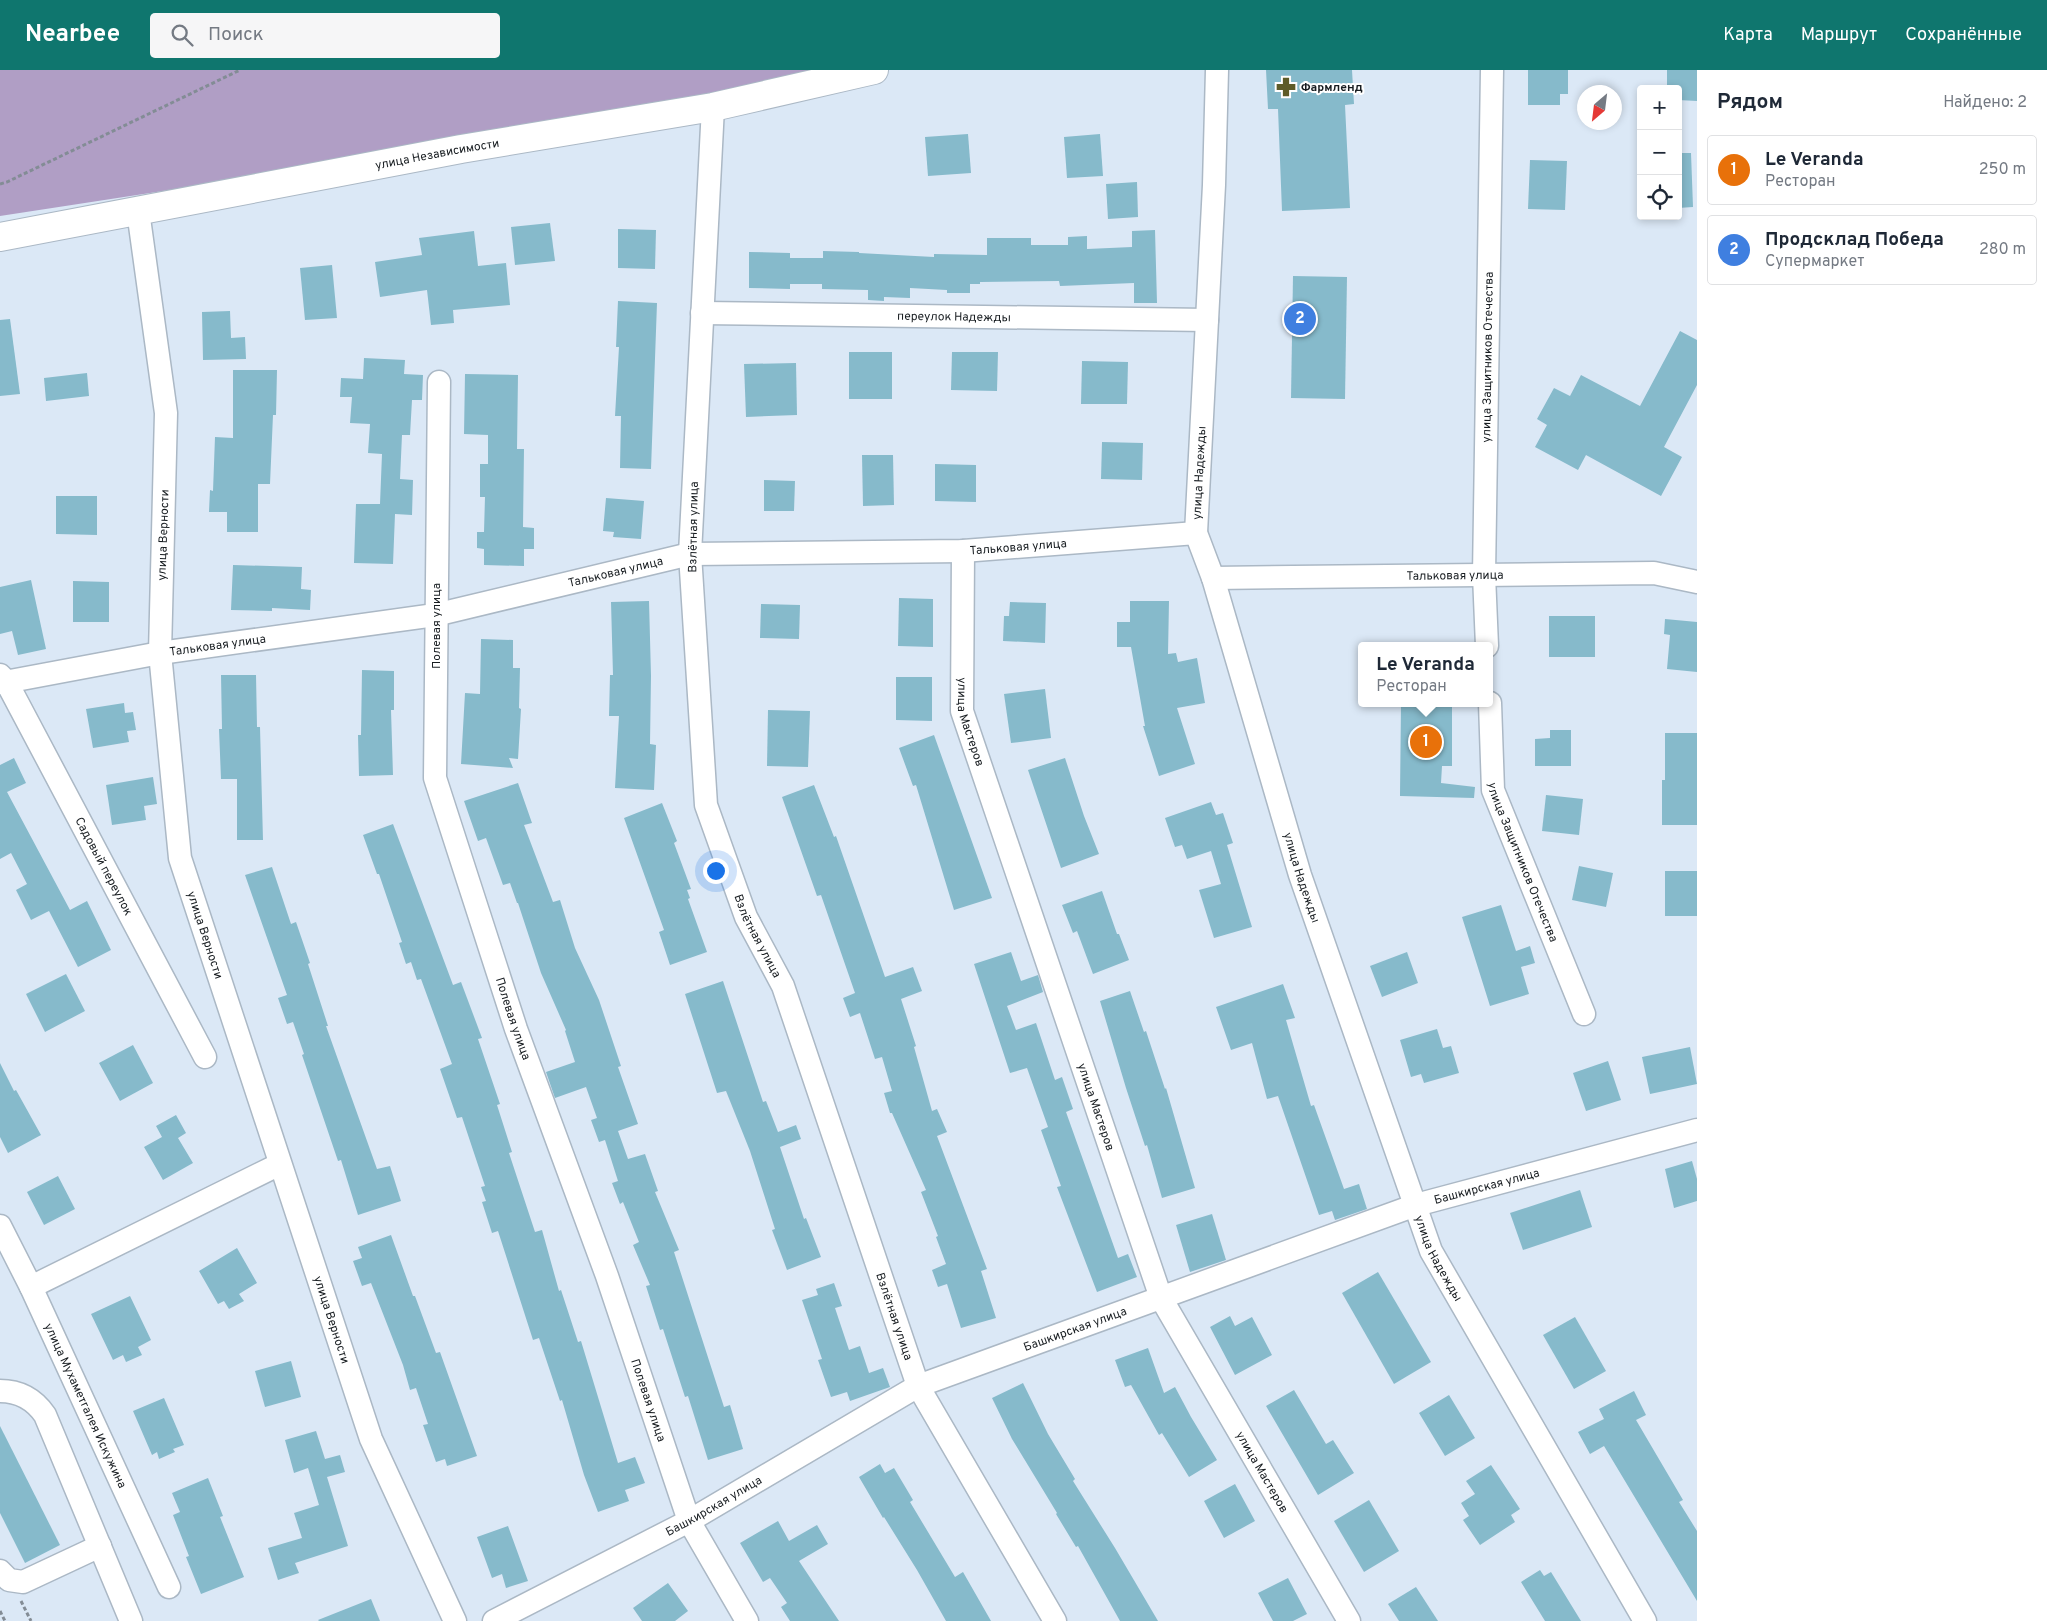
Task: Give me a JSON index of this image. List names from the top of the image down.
{
  "streets": {
    "main road": ["улица Независимости"],
    "street": [
      "переулок Надежды",
      "улица Защитников Отечества",
      "улица Надежды",
      "Взлётная улица",
      "улица Верности",
      "Тальковая улица",
      "Полевая улица",
      "улица Мастеров",
      "Садовый переулок",
      "Башкирская улица",
      "улица Мухаметгалея Искужина"
    ]
  },
  "crossings": [
    ["улица Независимости", "Взлётная улица"],
    ["улица Независимости", "улица Верности"],
    ["переулок Надежды", "улица Надежды"],
    ["переулок Надежды", "Взлётная улица"],
    ["улица Защитников Отечества", "Тальковая улица"],
    ["улица Надежды", "Тальковая улица"],
    ["улица Надежды", "Башкирская улица"],
    ["Взлётная улица", "Тальковая улица"],
    ["Взлётная улица", "Башкирская улица"],
    ["улица Верности", "Тальковая улица"],
    ["Тальковая улица", "Полевая улица"],
    ["Тальковая улица", "улица Мастеров"],
    ["Тальковая улица", "Садовый переулок"],
    ["Полевая улица", "Башкирская улица"],
    ["улица Мастеров", "Башкирская улица"]
  ],
  "places": {
    "pharmacy": ["Фармленд"]
  },
  "north": "bottom left",
  "page": {
    "header": "Nearbee",
    "search": "Поиск",
    "nav": ["Карта", "Маршрут", "Сохранённые"],
    "heading": ["Рядом", "Найдено: 2"],
    "map_buttons": ["+", "−"],
    "list": [
      {
        "mark": "1",
        "name": "Le Veranda",
        "note": "Ресторан",
        "value": "250 m"
      },
      {
        "mark": "2",
        "name": "Продсклад Победа",
        "note": "Супермаркет",
        "value": "280 m"
      }
    ],
    "pins": ["2", "1"],
    "popup": ["Le Veranda", "Ресторан"]
  }
}
